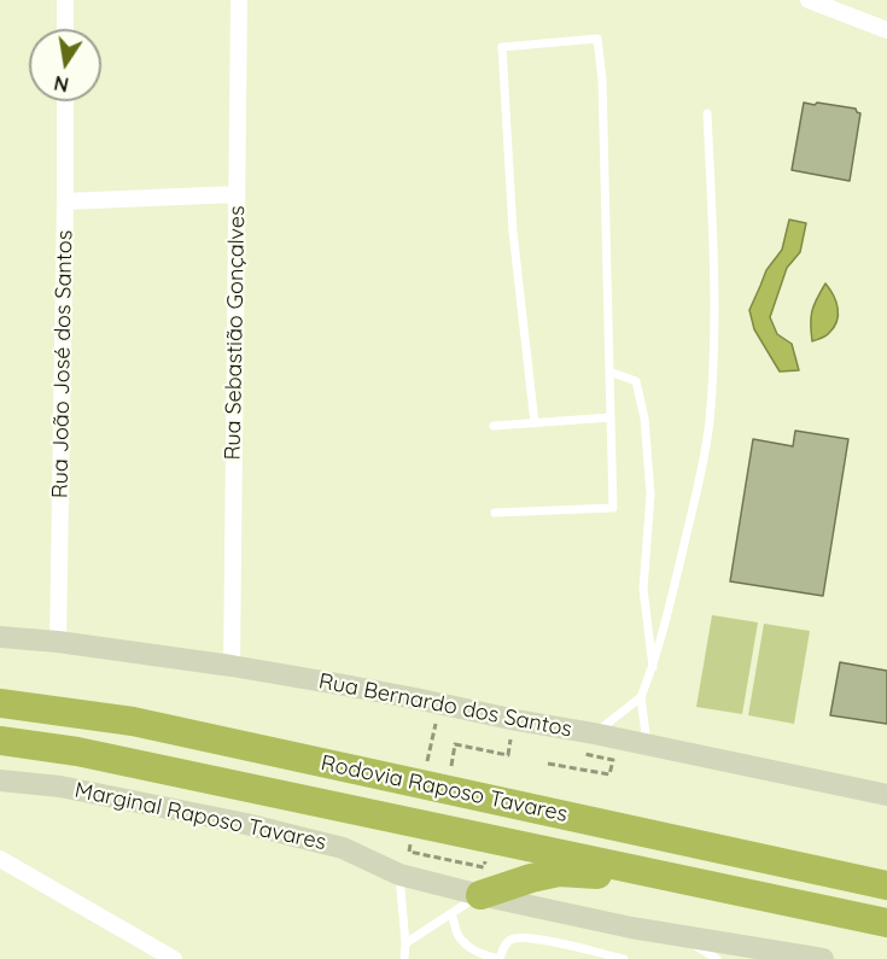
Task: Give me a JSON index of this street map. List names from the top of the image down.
{
  "streets": {
    "highway": ["Rodovia Raposo Tavares"],
    "street": [
      "Rua Sebastião Gonçalves",
      "Rua João José dos Santos",
      "Rua Bernardo dos Santos",
      "Marginal Raposo Tavares"
    ]
  },
  "crossings": [
    ["Rua Sebastião Gonçalves", "Rua Bernardo dos Santos"],
    ["Rua João José dos Santos", "Rua Bernardo dos Santos"]
  ],
  "north": "bottom"
}
